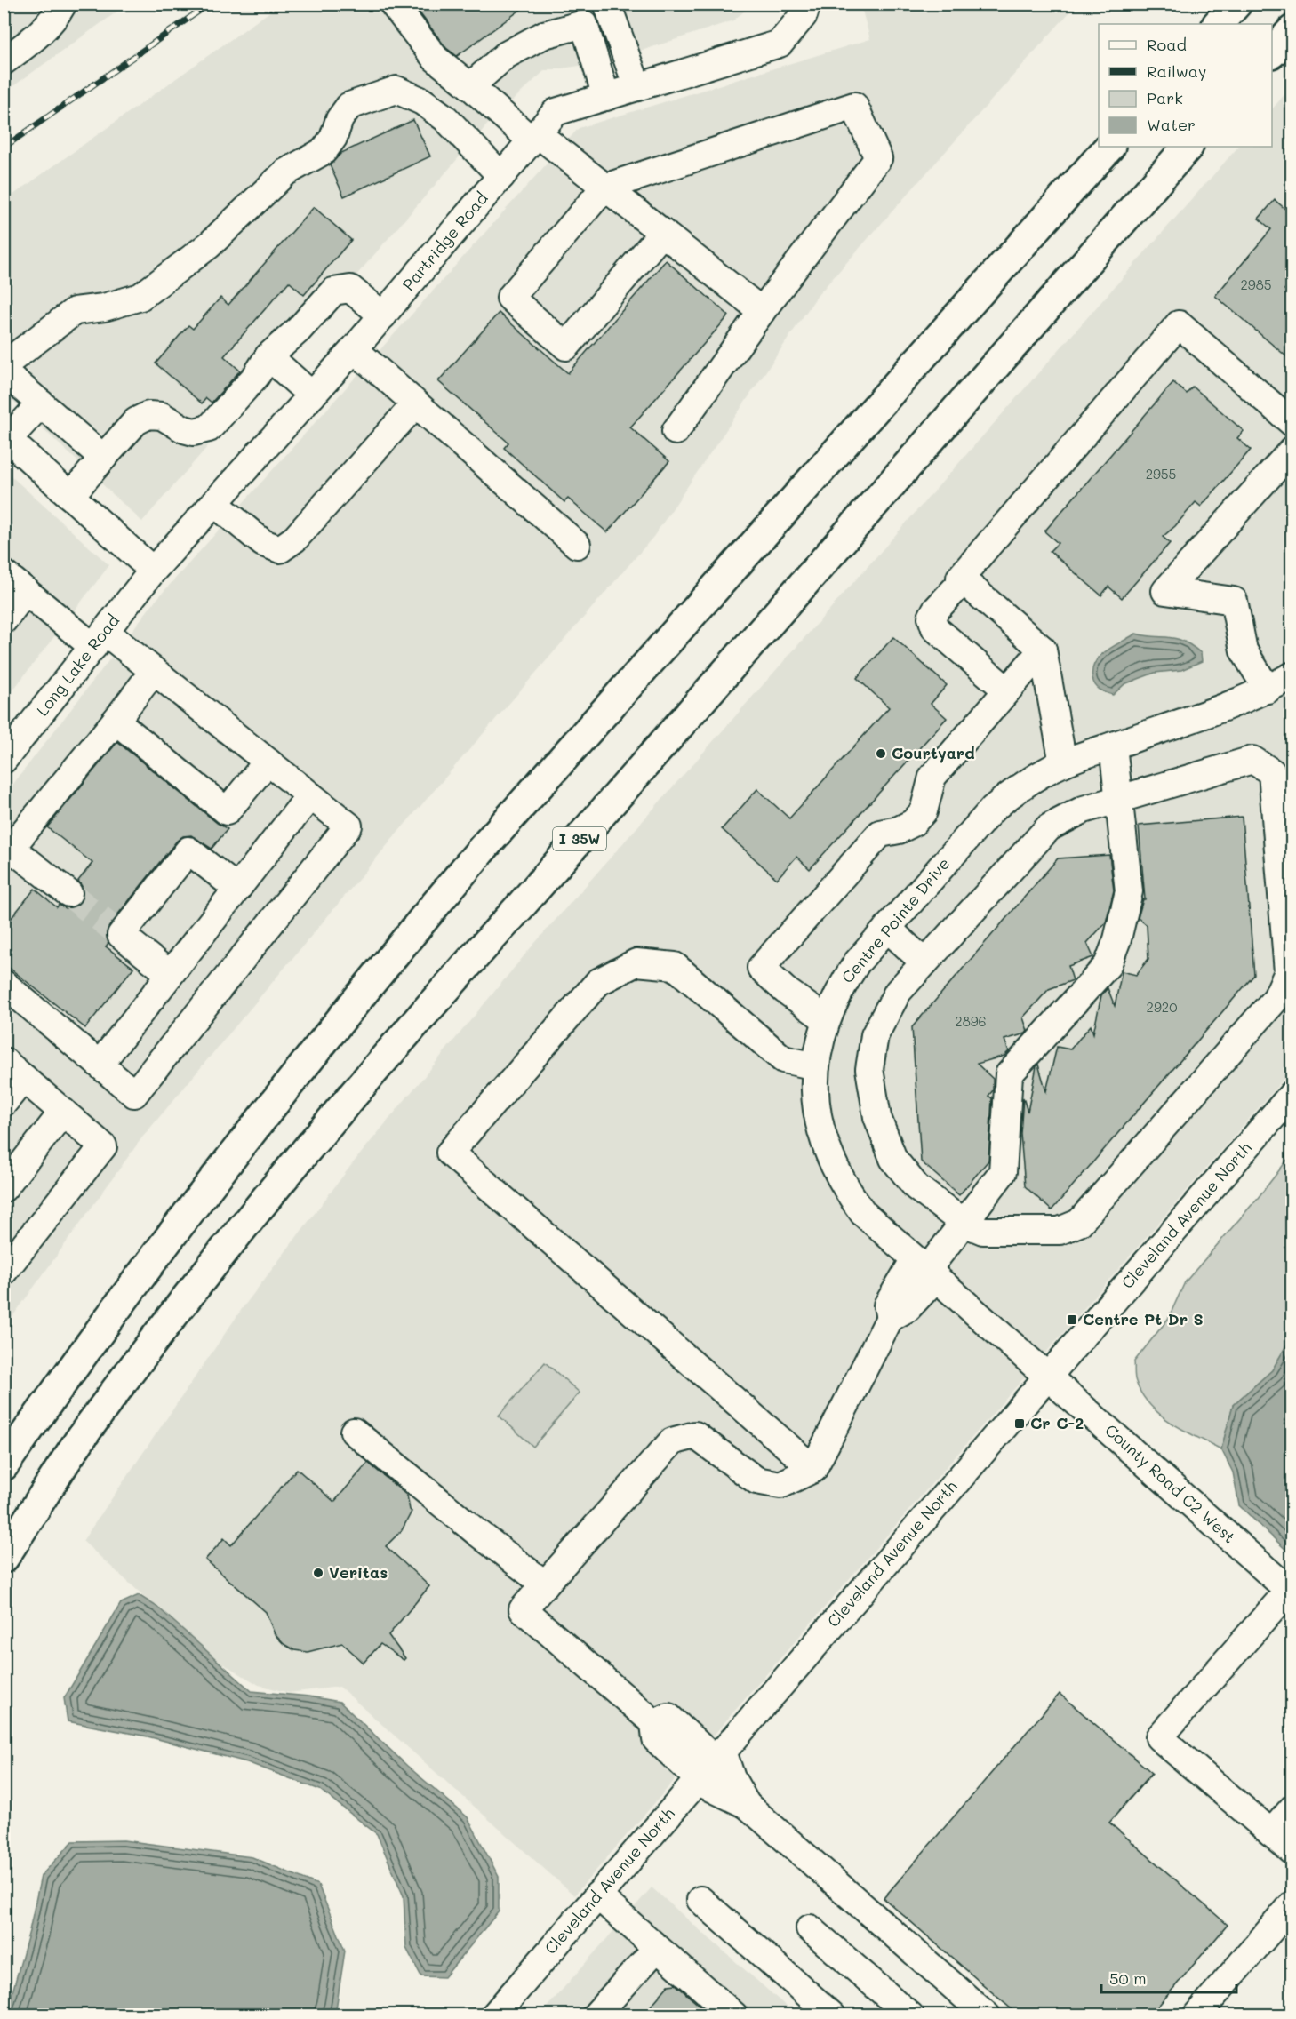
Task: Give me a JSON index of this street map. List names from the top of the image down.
{
  "streets": {
    "highway": ["I 35W"],
    "street": [
      "Partridge Road",
      "Long Lake Road",
      "Centre Pointe Drive",
      "Cleveland Avenue North",
      "County Road C2 West"
    ]
  },
  "crossings": [
    ["Partridge Road", "Long Lake Road"],
    ["Centre Pointe Drive", "Cleveland Avenue North"],
    ["Centre Pointe Drive", "County Road C2 West"],
    ["Cleveland Avenue North", "County Road C2 West"]
  ],
  "places": {
    "other": ["Courtyard", "Veritas"],
    "transit": ["Centre Pt Dr S", "Cr C-2"]
  },
  "house_numbers": [
    "2985",
    "2955",
    "2920",
    "2896"
  ],
  "legend": [
    "Road",
    "Railway",
    "Park",
    "Water"
  ],
  "scale_bar": "50 m"
}
